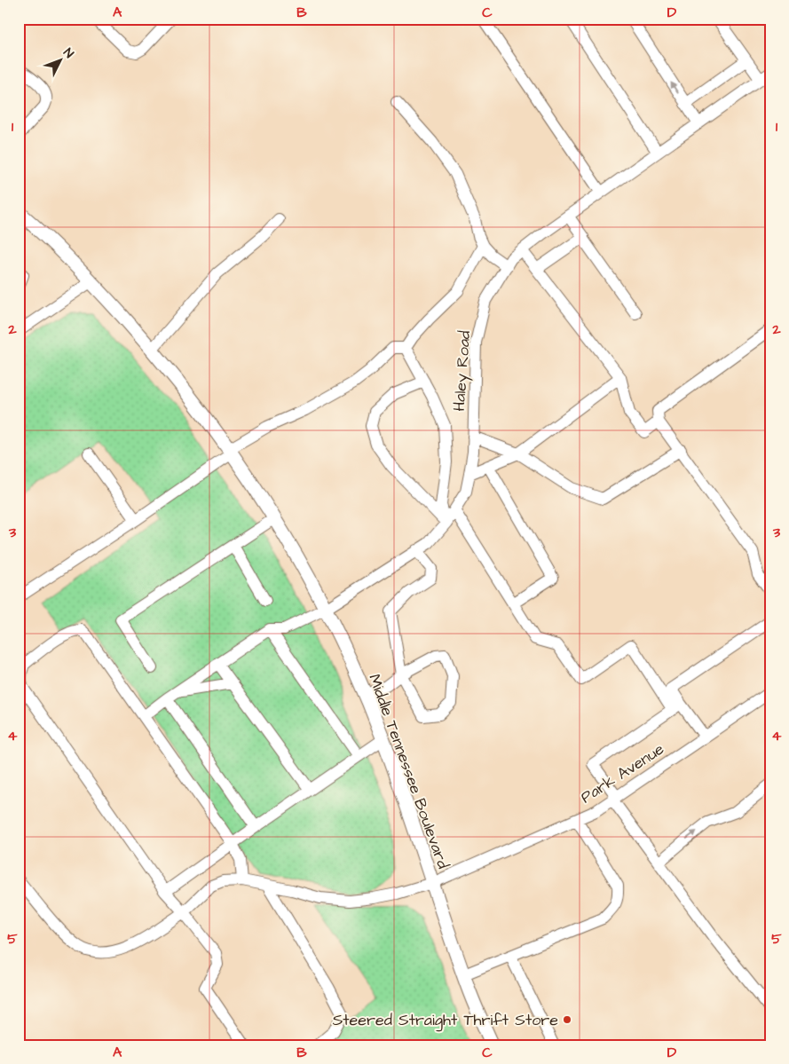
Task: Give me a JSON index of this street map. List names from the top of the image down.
{
  "streets": {
    "main road": ["Middle Tennessee Boulevard"],
    "street": ["Haley Road", "Park Avenue"]
  },
  "crossings": [
    ["Haley Road", "Middle Tennessee Boulevard"],
    ["Middle Tennessee Boulevard", "Park Avenue"]
  ],
  "places": ["Steered Straight Thrift Store"],
  "north": "top right",
  "grid": {
    "columns": [
      "A",
      "B",
      "C",
      "D"
    ],
    "rows": [
      "1",
      "2",
      "3",
      "4",
      "5"
    ]
  }
}
